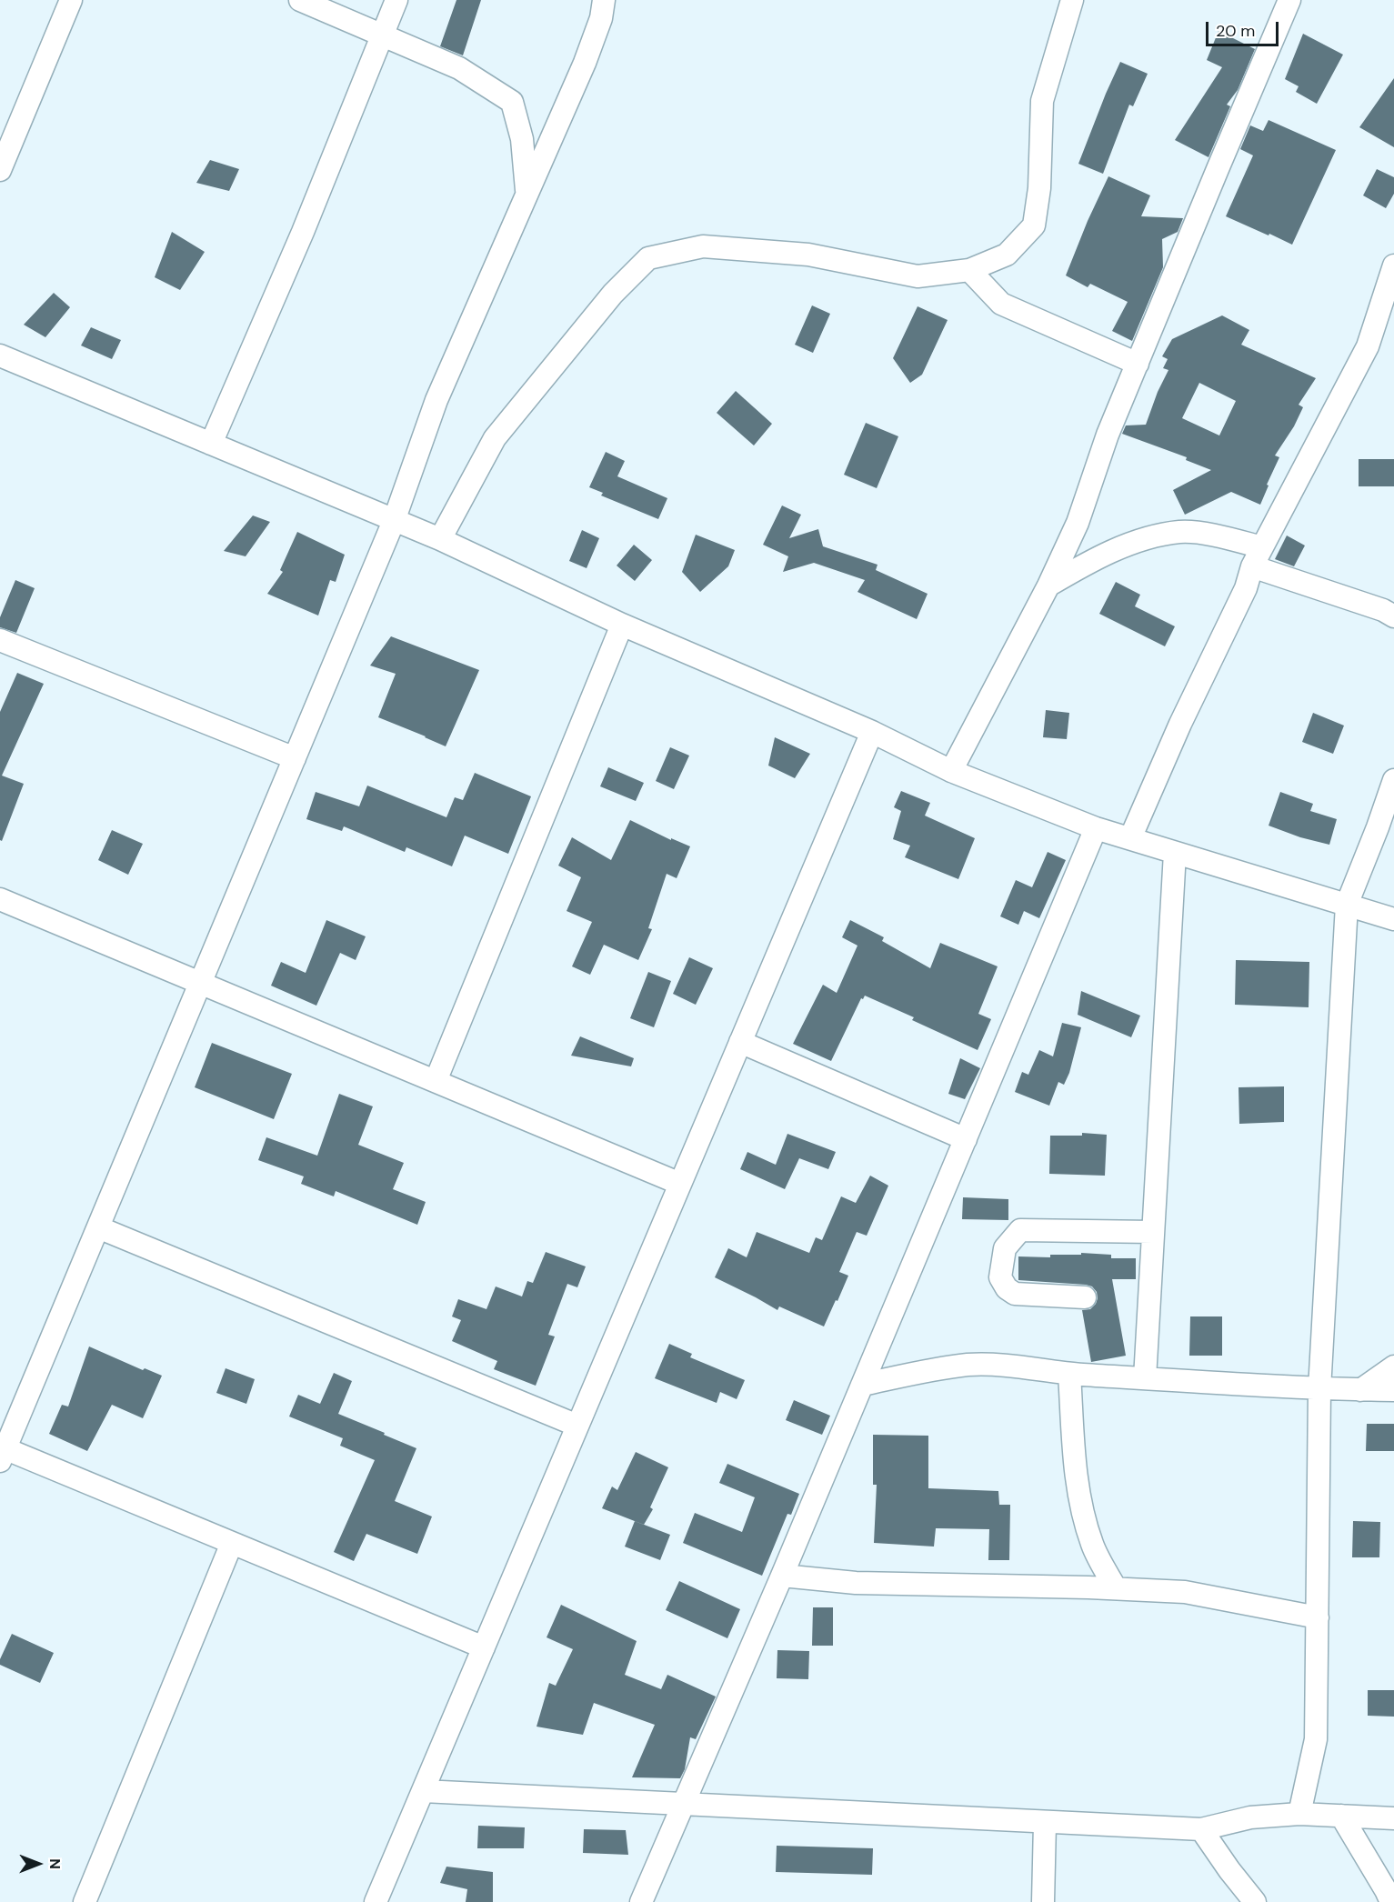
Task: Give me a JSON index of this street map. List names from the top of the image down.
{
  "scale_bar": "20 m",
  "north": "right"
}
